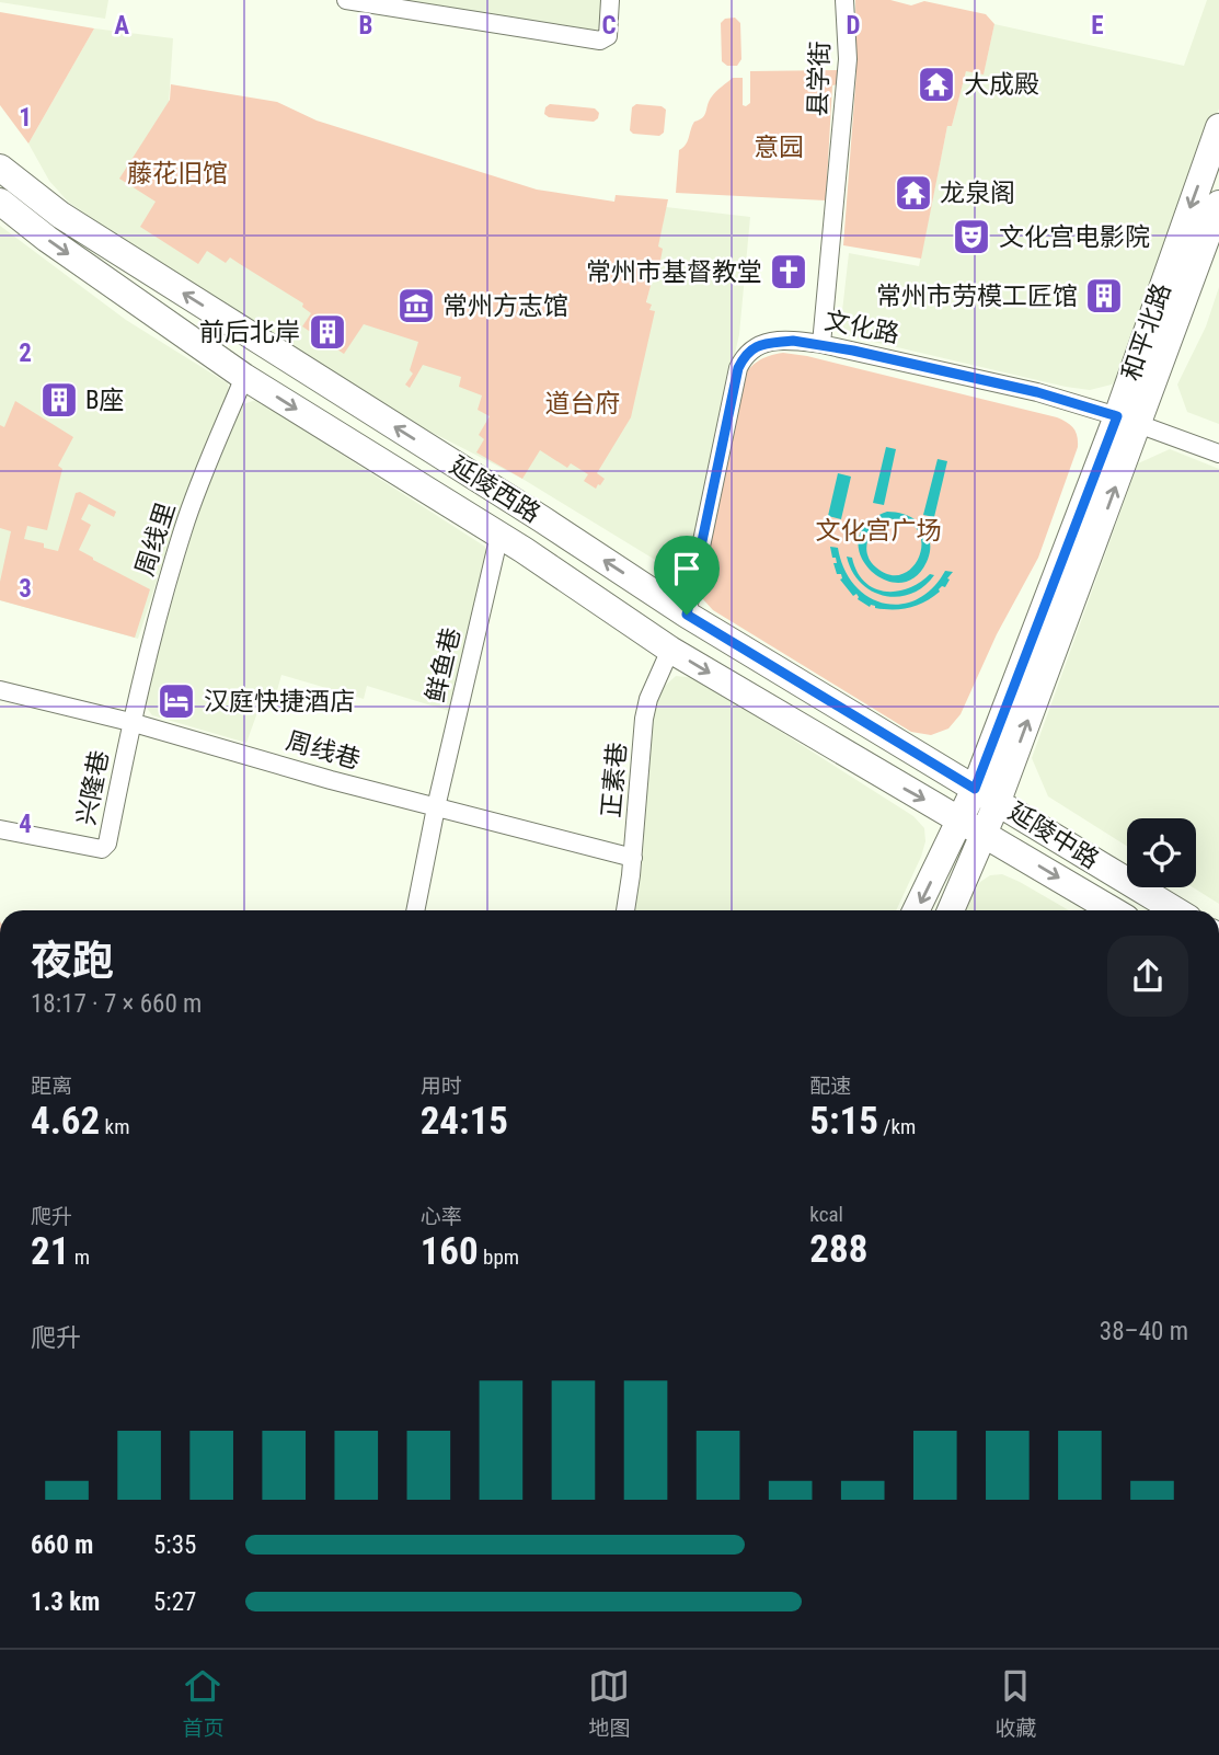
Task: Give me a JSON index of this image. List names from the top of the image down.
{
  "streets": {
    "main road": ["和平北路", "延陵西路", "延陵中路"],
    "street": [
      "县学街",
      "文化路",
      "周线里",
      "鲜鱼巷",
      "周线巷",
      "正素巷",
      "兴隆巷"
    ]
  },
  "crossings": [
    ["县学街", "文化路"],
    ["文化路", "和平北路"],
    ["文化路", "延陵西路"],
    ["和平北路", "延陵西路"],
    ["和平北路", "延陵中路"],
    ["延陵西路", "周线里"],
    ["延陵西路", "鲜鱼巷"],
    ["延陵西路", "正素巷"],
    ["延陵西路", "延陵中路"],
    ["周线里", "周线巷"],
    ["周线里", "兴隆巷"],
    ["鲜鱼巷", "周线巷"],
    ["周线巷", "正素巷"],
    ["周线巷", "兴隆巷"]
  ],
  "parks": [
    "意园",
    "藤花旧馆",
    "道台府",
    "文化宫广场"
  ],
  "places": {
    "temple": ["大成殿", "龙泉阁"],
    "theatre": ["文化宫电影院"],
    "church": ["常州市基督教堂"],
    "building": ["常州市劳模工匠馆", "前后北岸", "B座"],
    "museum": ["常州方志馆"],
    "hotel": ["汉庭快捷酒店"]
  },
  "page": {
    "heading": ["夜跑", "18:17 · 7 × 660 m"],
    "stats": [
      ["距离", "4.62 km"],
      ["用时", "24:15"],
      ["配速", "5:15 /km"],
      ["爬升", "21 m"],
      ["心率", "160 bpm"],
      ["kcal", "288"]
    ],
    "chart": ["爬升", "38–40 m"],
    "list": [
      {
        "name": "660 m",
        "note": "5:35"
      },
      {
        "name": "1.3 km",
        "note": "5:27"
      }
    ],
    "tabs": ["首页", "地图", "收藏"]
  },
  "grid": {
    "columns": [
      "A",
      "B",
      "C",
      "D",
      "E"
    ],
    "rows": [
      "1",
      "2",
      "3",
      "4"
    ]
  }
}
